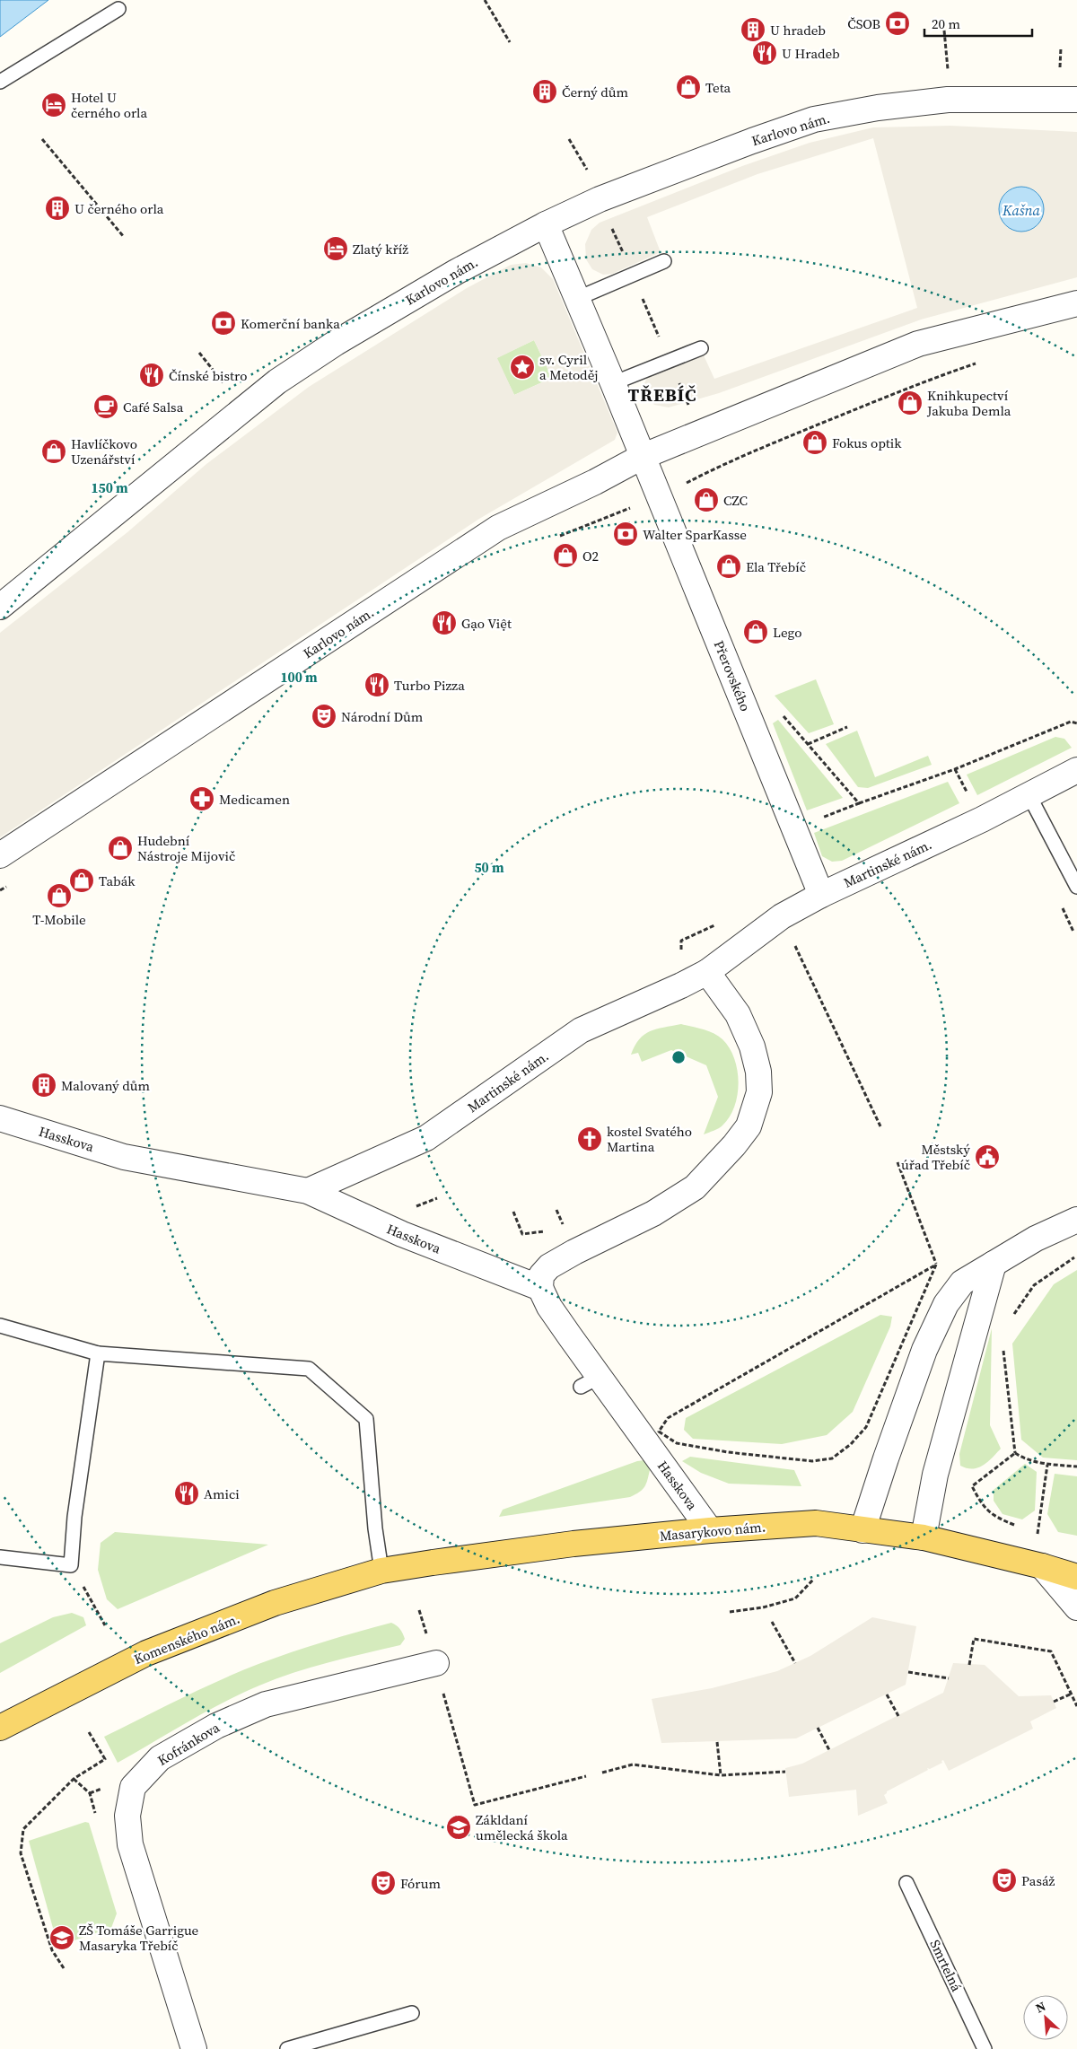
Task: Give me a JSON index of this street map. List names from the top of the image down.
{
  "streets": {
    "main road": ["Masarykovo nám.", "Komenského nám."],
    "street": [
      "Karlovo nám.",
      "Přerovského",
      "Martinské nám.",
      "Hasskova",
      "Kofránkova"
    ],
    "lane": ["Smrtelná"]
  },
  "crossings": [
    ["Karlovo nám.", "Přerovského"],
    ["Přerovského", "Martinské nám."],
    ["Martinské nám.", "Hasskova"],
    ["Hasskova", "Masarykovo nám."],
    ["Masarykovo nám.", "Komenského nám."]
  ],
  "districts": ["TŘEBÍČ"],
  "water": ["Kašna"],
  "places": {
    "bank": ["ČSOB", "Komerční banka", "Walter SparKasse"],
    "building": [
      "U hradeb",
      "Černý dům",
      "U černého orla",
      "Malovaný dům"
    ],
    "restaurant": [
      "U Hradeb",
      "Čínské bistro",
      "Gạo Việt",
      "Turbo Pizza",
      "Amici"
    ],
    "shop": [
      "Teta",
      "Knihkupectví Jakuba Demla",
      "Fokus optik",
      "Havlíčkovo Uzenářství",
      "CZC",
      "O2",
      "Ela Třebíč",
      "Lego",
      "Hudební Nástroje Mijovič",
      "Tabák",
      "T-Mobile"
    ],
    "hotel": ["Hotel U černého orla", "Zlatý kříž"],
    "place": ["sv. Cyril a Metoděj"],
    "cafe": ["Café Salsa"],
    "theatre": ["Národní Dům", "Pasáž", "Fórum"],
    "pharmacy": ["Medicamen"],
    "church": ["kostel Svatého Martina"],
    "public building": ["Městský úřad Třebíč"],
    "school or university": ["Zákldaní umělecká škola", "ZŠ Tomáše Garrigue Masaryka Třebíč"]
  },
  "scale_bar": "20 m",
  "north": "top left",
  "rings": ["150 m", "100 m", "50 m"]
}
